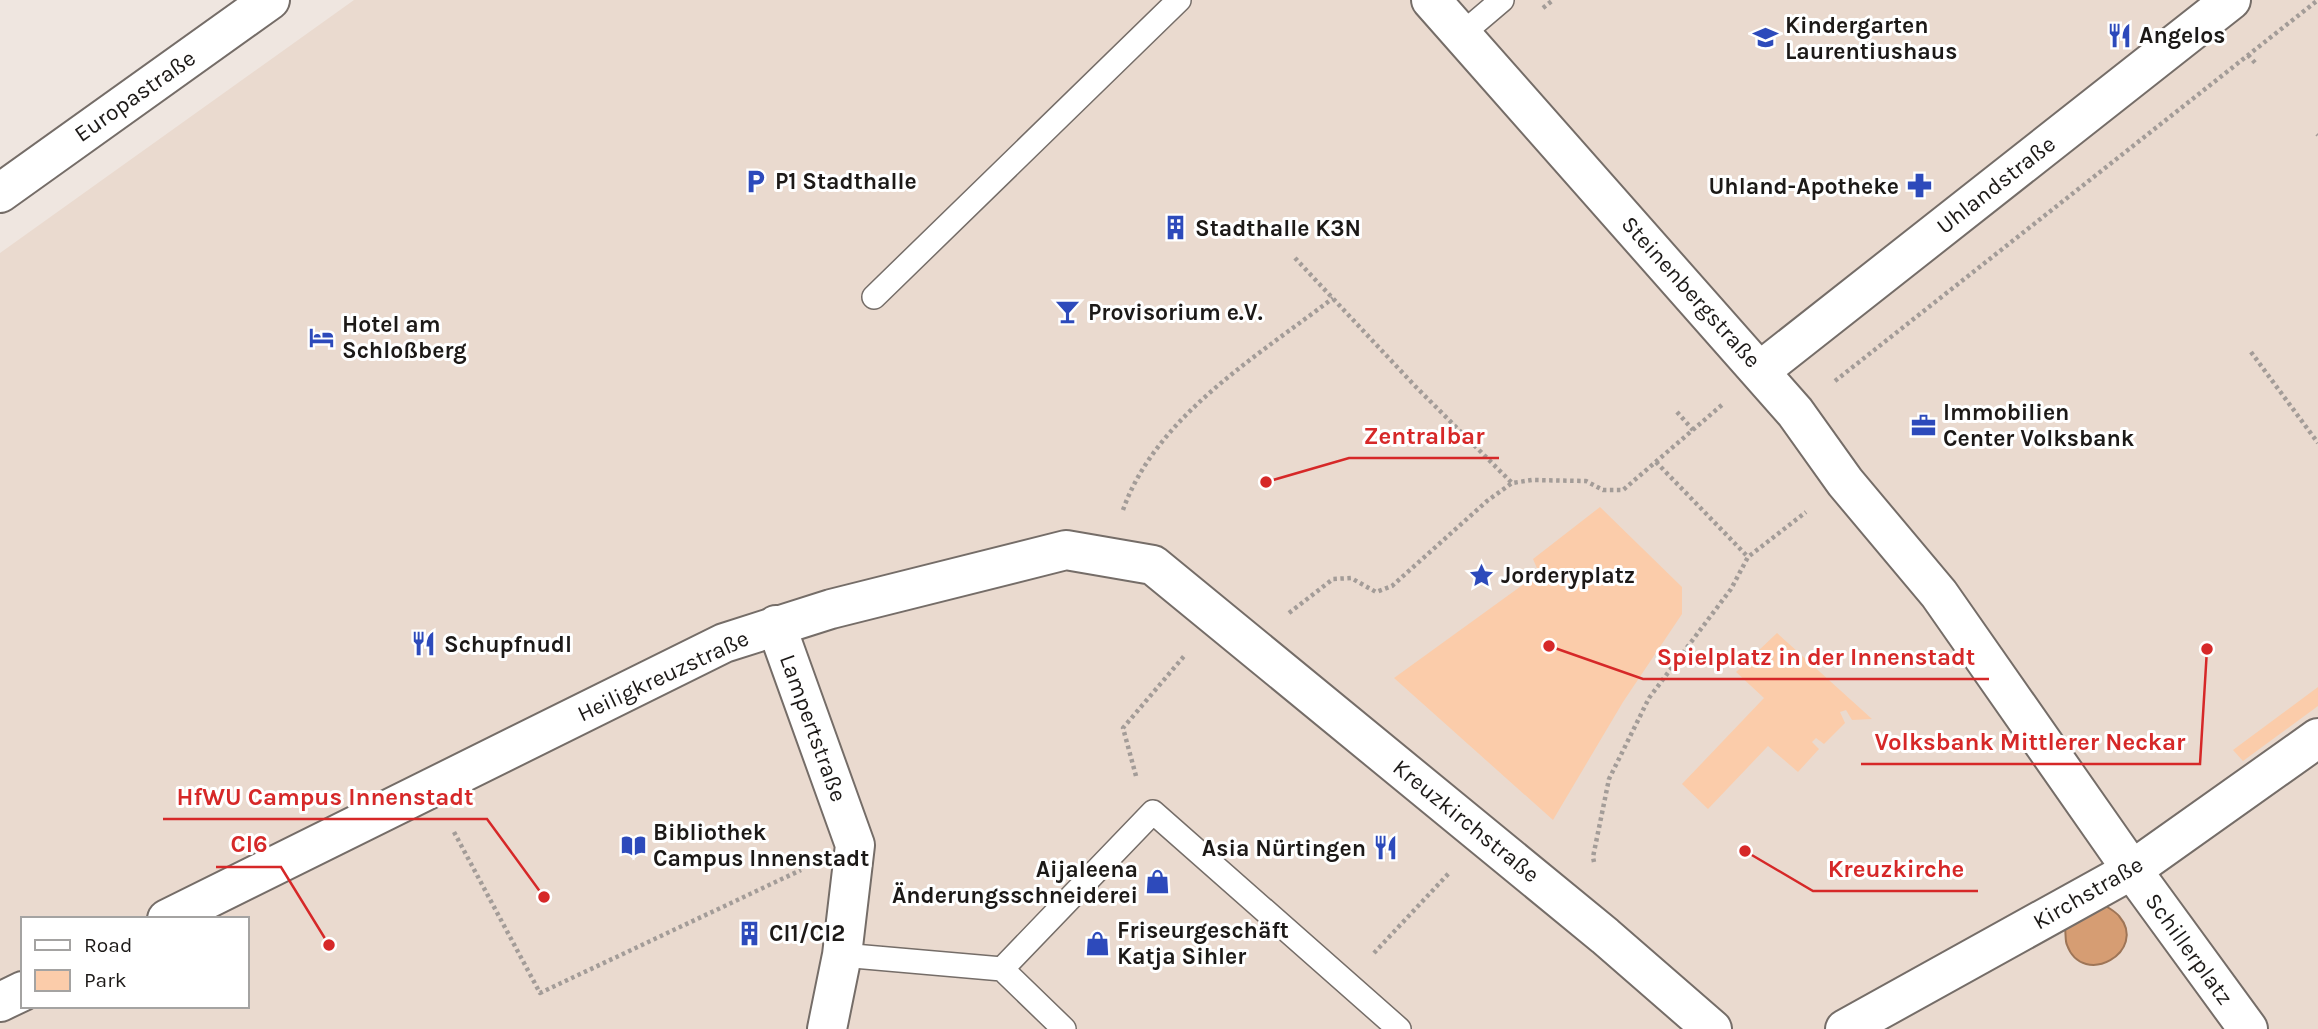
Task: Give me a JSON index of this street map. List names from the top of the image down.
{
  "streets": {
    "street": [
      "Europastraße",
      "Uhlandstraße",
      "Steinenbergstraße",
      "Heiligkreuzstraße",
      "Lampertstraße",
      "Kreuzkirchstraße",
      "Kirchstraße",
      "Schillerplatz"
    ]
  },
  "crossings": [
    ["Uhlandstraße", "Steinenbergstraße"],
    ["Steinenbergstraße", "Schillerplatz"],
    ["Heiligkreuzstraße", "Lampertstraße"],
    ["Heiligkreuzstraße", "Kreuzkirchstraße"],
    ["Kirchstraße", "Schillerplatz"]
  ],
  "places": {
    "restaurant": ["Angelos", "Schupfnudl", "Asia Nürtingen"],
    "school or university": ["Kindergarten Laurentiushaus"],
    "parking": ["P1 Stadthalle"],
    "pharmacy": ["Uhland-Apotheke"],
    "building": ["Stadthalle K3N", "CI1/CI2"],
    "bar": ["Provisorium e.V."],
    "hotel": ["Hotel am Schloßberg"],
    "office": ["Immobilien Center Volksbank"],
    "other": [
      "Zentralbar",
      "Spielplatz in der Innenstadt",
      "Volksbank Mittlerer Neckar",
      "Kreuzkirche",
      "HfWU Campus Innenstadt",
      "CI6"
    ],
    "place": ["Jorderyplatz"],
    "library": ["Bibliothek Campus Innenstadt"],
    "shop": ["Aijaleena Änderungsschneiderei", "Friseurgeschäft Katja Sihler"]
  },
  "legend": ["Road", "Park"]
}
